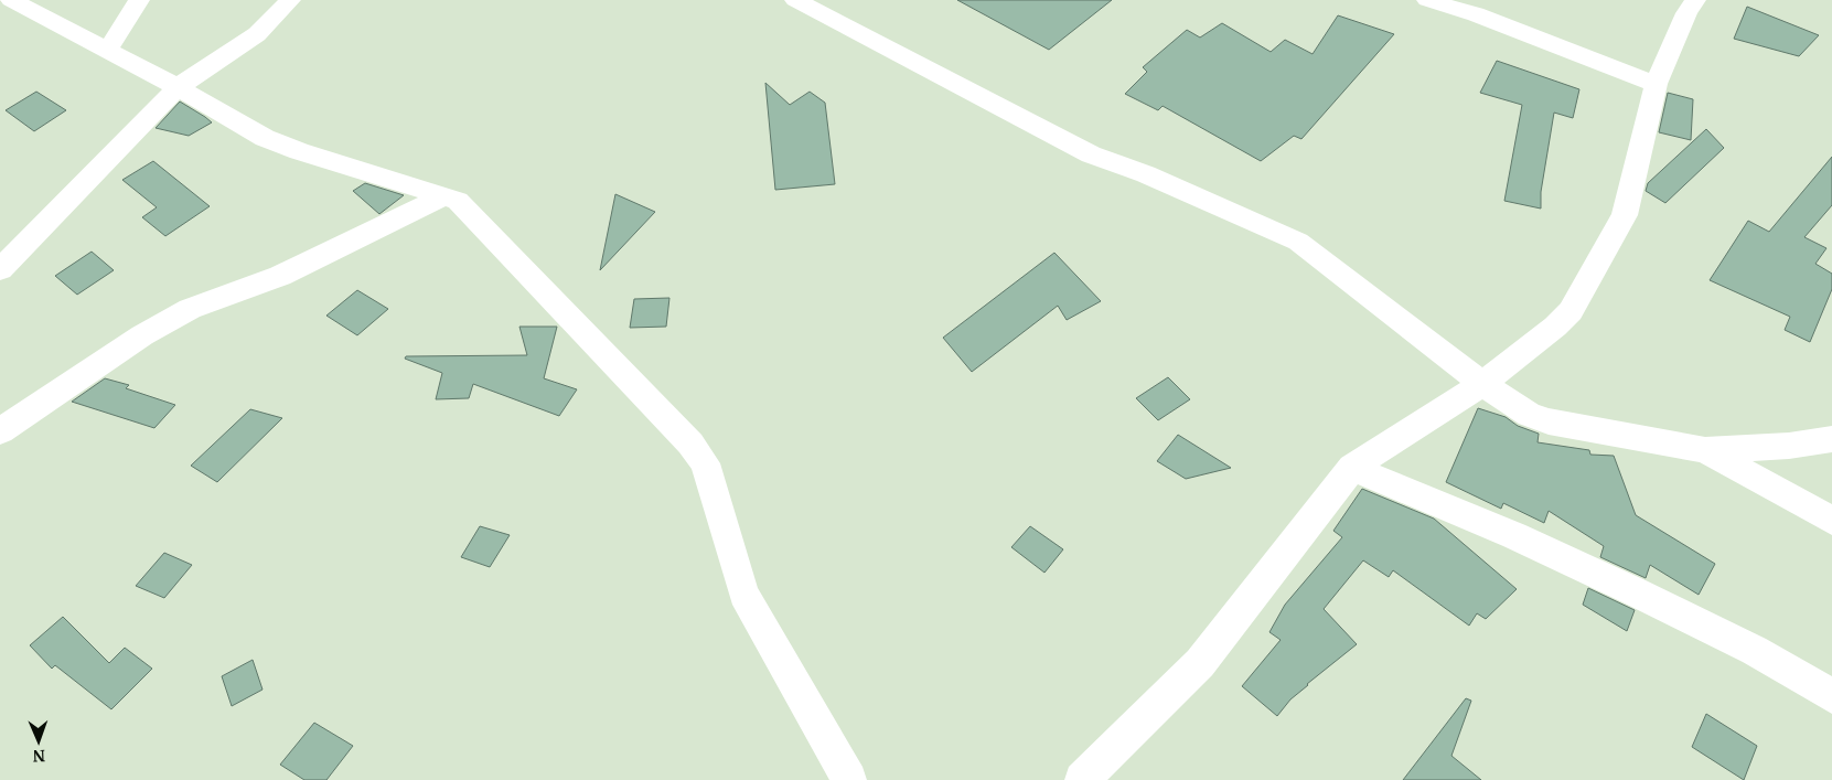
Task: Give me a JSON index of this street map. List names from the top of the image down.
{
  "north": "bottom"
}
